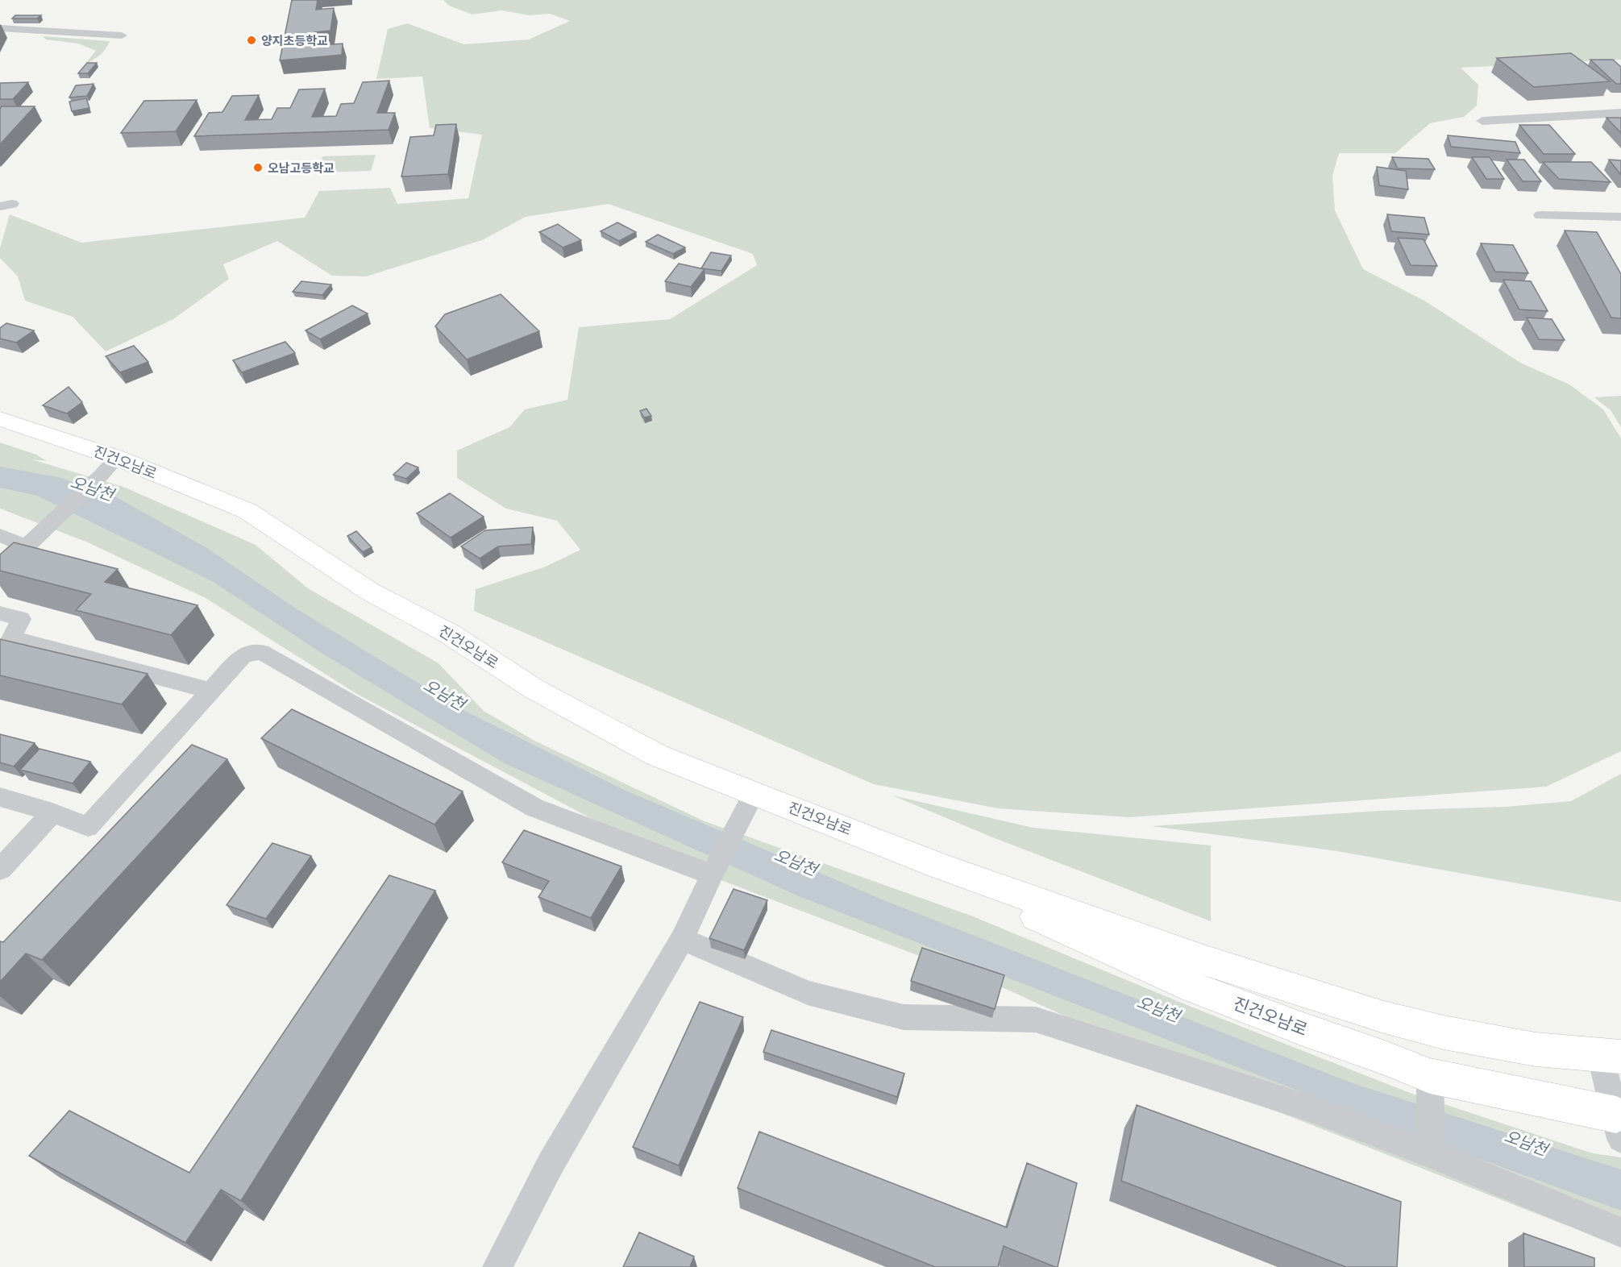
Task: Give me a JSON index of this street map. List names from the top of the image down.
{
  "streets": {
    "main road": ["진건오남로"]
  },
  "water": ["오남천"],
  "places": ["양지초등학교", "오남고등학교"]
}
